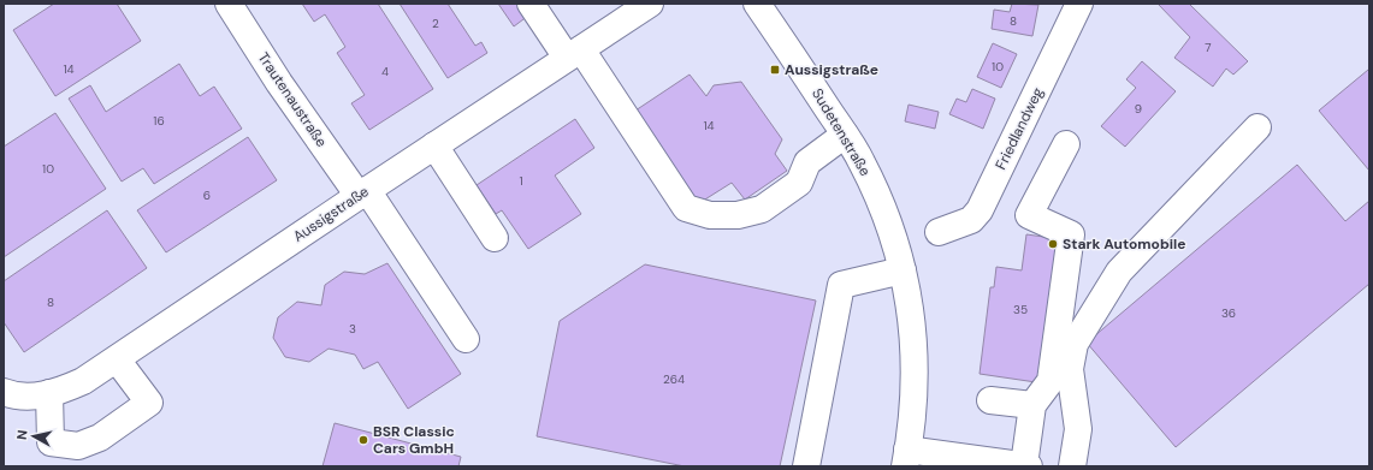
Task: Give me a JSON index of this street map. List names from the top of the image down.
{
  "streets": {
    "street": [
      "Trautenaustraße",
      "Friedlandweg",
      "Sudetenstraße",
      "Aussigstraße"
    ]
  },
  "crossings": [
    ["Trautenaustraße", "Aussigstraße"]
  ],
  "places": {
    "transit": ["Aussigstraße"],
    "other": ["Stark Automobile", "BSR Classic Cars GmbH"]
  },
  "house_numbers": [
    "8",
    "2",
    "7",
    "10",
    "14",
    "4",
    "9",
    "16",
    "14",
    "10",
    "1",
    "6",
    "8",
    "35",
    "36",
    "3",
    "264"
  ],
  "north": "left"
}
